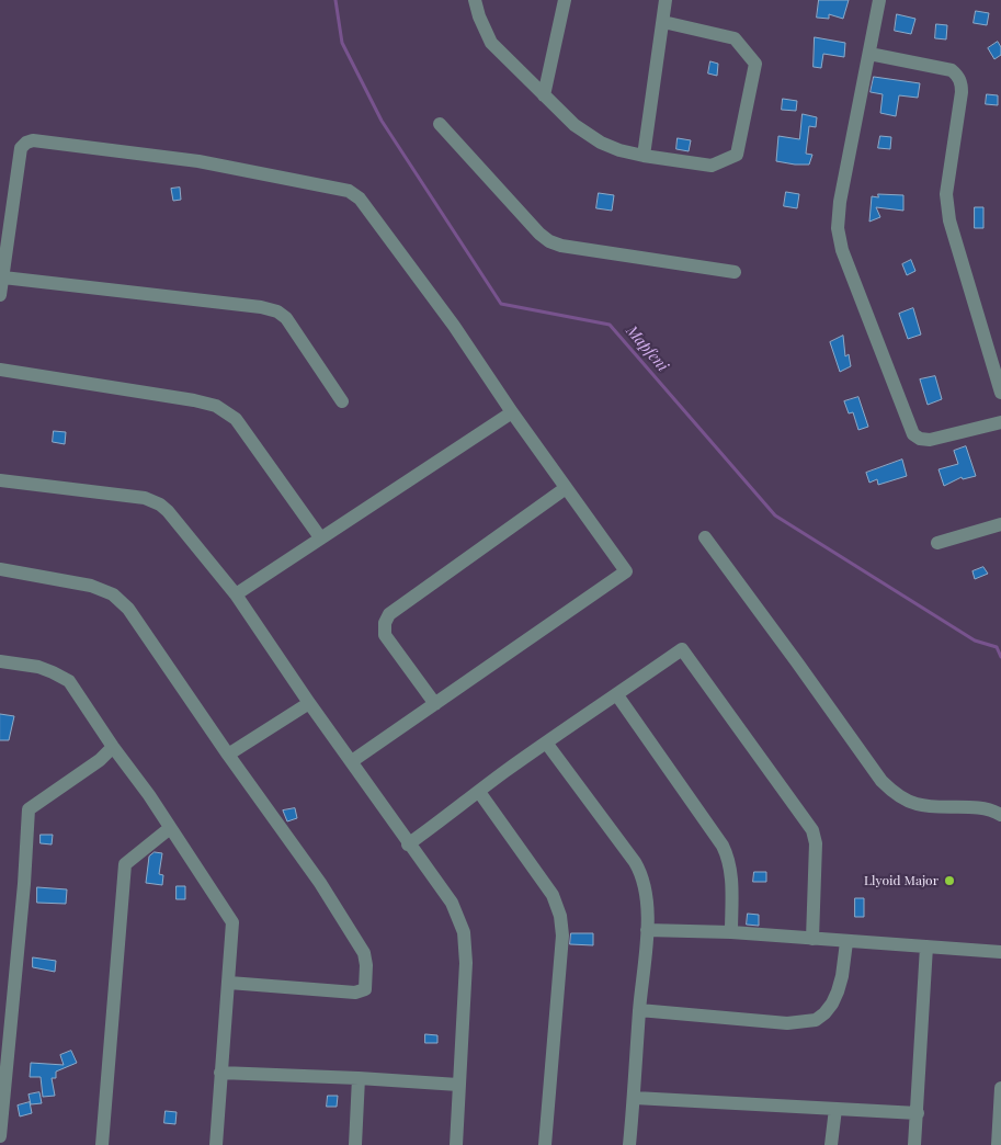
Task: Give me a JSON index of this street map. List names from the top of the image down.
{
  "water": ["Mapfeni"],
  "places": ["Llyoid Major"]
}
